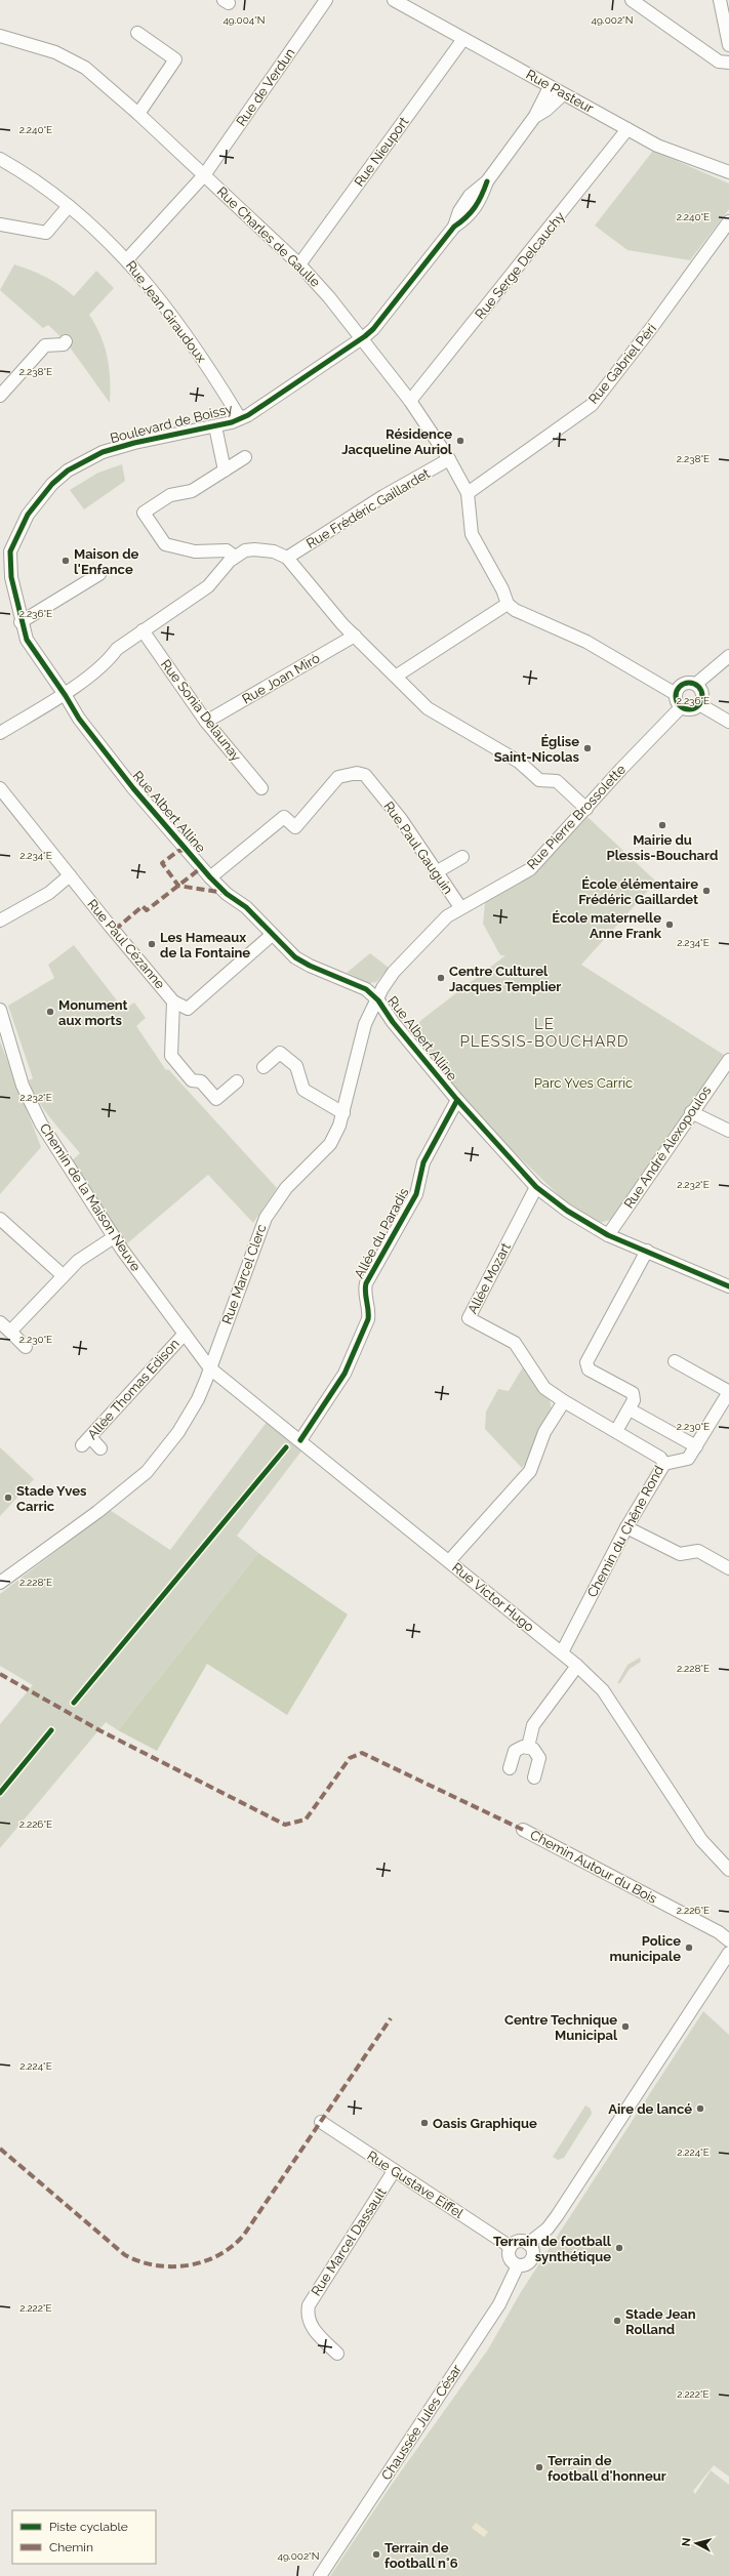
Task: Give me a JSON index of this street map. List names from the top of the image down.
{
  "streets": {
    "street": [
      "Rue de Verdun",
      "Rue Pasteur",
      "Rue Nieuport",
      "Rue Charles de Gaulle",
      "Rue Serge Delcauchy",
      "Rue Jean Giraudoux",
      "Rue Gabriel Péri",
      "Boulevard de Boissy",
      "Rue Frédéric Gaillardet",
      "Rue Joan Mirò",
      "Rue Sonia Delaunay",
      "Rue Albert Alline",
      "Rue Pierre Brossolette",
      "Rue Paul Gauguin",
      "Rue Paul Cézanne",
      "Rue André Alexopoulos",
      "Chemin de la Maison Neuve",
      "Allée du Paradis",
      "Rue Marcel Clerc",
      "Allée Mozart",
      "Allée Thomas Edison",
      "Chemin du Chêne Rond",
      "Rue Victor Hugo",
      "Chemin Autour du Bois",
      "Rue Gustave Eiffel",
      "Rue Marcel Dassault",
      "Chaussée Jules César"
    ]
  },
  "crossings": [
    ["Rue de Verdun", "Rue Charles de Gaulle"],
    ["Rue de Verdun", "Rue Jean Giraudoux"],
    ["Rue Pasteur", "Rue Nieuport"],
    ["Rue Pasteur", "Rue Serge Delcauchy"],
    ["Rue Pasteur", "Boulevard de Boissy"],
    ["Rue Nieuport", "Rue Charles de Gaulle"],
    ["Rue Charles de Gaulle", "Rue Serge Delcauchy"],
    ["Rue Charles de Gaulle", "Rue Gabriel Péri"],
    ["Rue Charles de Gaulle", "Boulevard de Boissy"],
    ["Rue Charles de Gaulle", "Rue Frédéric Gaillardet"],
    ["Rue Jean Giraudoux", "Boulevard de Boissy"],
    ["Boulevard de Boissy", "Rue Albert Alline"],
    ["Rue Joan Mirò", "Rue Sonia Delaunay"],
    ["Rue Albert Alline", "Rue Pierre Brossolette"],
    ["Rue Albert Alline", "Rue Paul Gauguin"],
    ["Rue Albert Alline", "Rue Paul Cézanne"],
    ["Rue Albert Alline", "Rue André Alexopoulos"],
    ["Rue Albert Alline", "Allée du Paradis"],
    ["Rue Albert Alline", "Rue Marcel Clerc"],
    ["Rue Albert Alline", "Allée Mozart"],
    ["Rue Pierre Brossolette", "Rue Paul Gauguin"],
    ["Rue Pierre Brossolette", "Rue Marcel Clerc"],
    ["Chemin de la Maison Neuve", "Rue Marcel Clerc"],
    ["Chemin de la Maison Neuve", "Allée Thomas Edison"],
    ["Chemin de la Maison Neuve", "Rue Victor Hugo"],
    ["Allée du Paradis", "Rue Victor Hugo"],
    ["Rue Marcel Clerc", "Rue Victor Hugo"],
    ["Allée Mozart", "Chemin du Chêne Rond"],
    ["Chemin du Chêne Rond", "Rue Victor Hugo"],
    ["Rue Gustave Eiffel", "Rue Marcel Dassault"],
    ["Rue Gustave Eiffel", "Chaussée Jules César"]
  ],
  "districts": ["LE PLESSIS-BOUCHARD"],
  "parks": ["Parc Yves Carric"],
  "places": [
    "Résidence Jacqueline Auriol",
    "Maison de l'Enfance",
    "Église Saint-Nicolas",
    "Mairie du Plessis-Bouchard",
    "École élémentaire Frédéric Gaillardet",
    "École maternelle Anne Frank",
    "Les Hameaux de la Fontaine",
    "Centre Culturel Jacques Templier",
    "Monument aux morts",
    "Stade Yves Carric",
    "Police municipale",
    "Centre Technique Municipal",
    "Aire de lancé",
    "Oasis Graphique",
    "Terrain de football synthétique",
    "Stade Jean Rolland",
    "Terrain de football d'honneur",
    "Terrain de football n°6"
  ],
  "legend": ["Piste cyclable", "Chemin"],
  "north": "left",
  "coordinates": [
    "49.004°N",
    "49.002°N",
    "2.240°E",
    "2.238°E",
    "2.236°E",
    "2.234°E",
    "2.232°E",
    "2.230°E",
    "2.228°E",
    "2.226°E",
    "2.224°E",
    "2.222°E"
  ]
}
